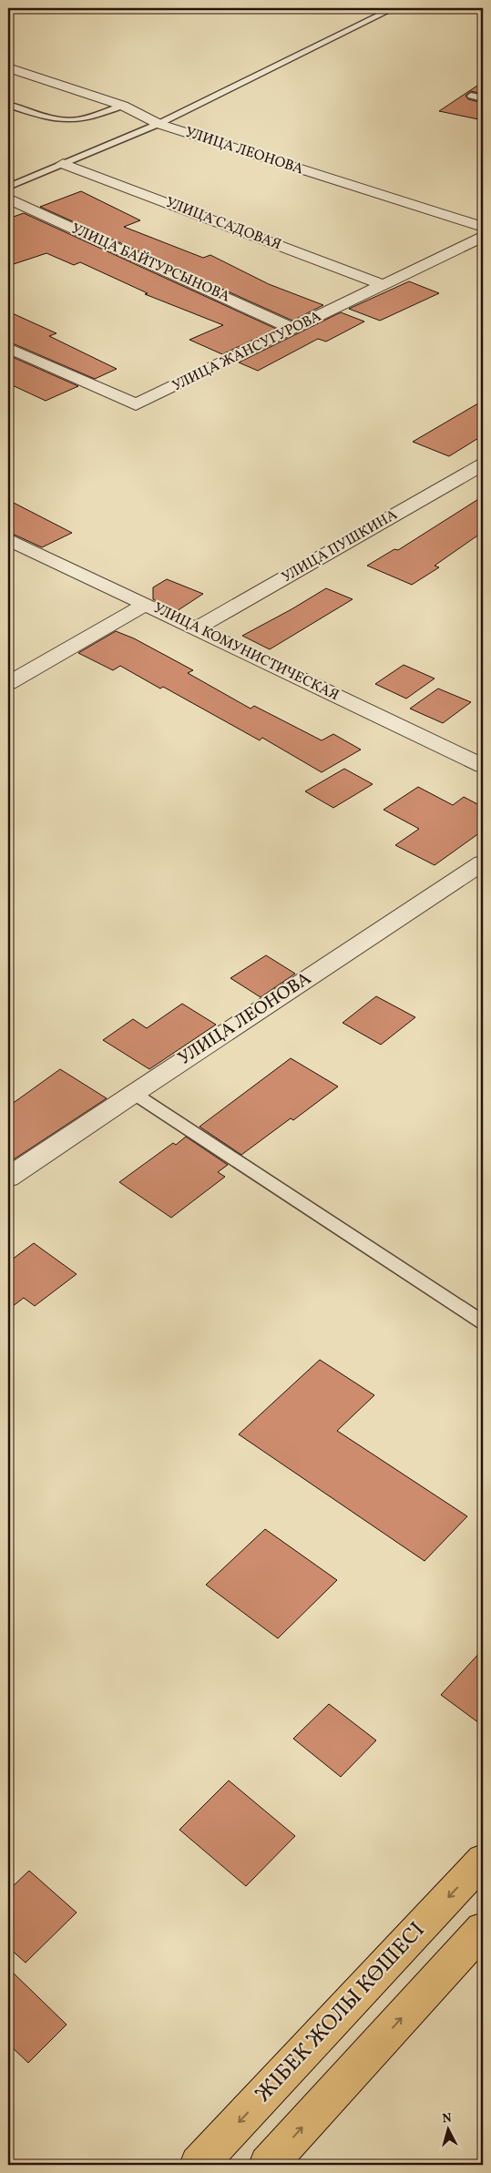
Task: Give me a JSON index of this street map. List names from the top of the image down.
{
  "streets": {
    "main road": ["ЖІБЕК ЖОЛЫ КӨШЕСІ"],
    "street": [
      "УЛИЦА ЛЕОНОВА",
      "УЛИЦА САДОВАЯ",
      "УЛИЦА БАЙТУРСЫНОВА",
      "УЛИЦА ЖАНСУГУРОВА",
      "УЛИЦА ПУШКИНА",
      "УЛИЦА КОМУНИСТИЧЕСКАЯ"
    ]
  },
  "crossings": [
    ["УЛИЦА САДОВАЯ", "УЛИЦА ЖАНСУГУРОВА"],
    ["УЛИЦА БАЙТУРСЫНОВА", "УЛИЦА ЖАНСУГУРОВА"],
    ["УЛИЦА ПУШКИНА", "УЛИЦА КОМУНИСТИЧЕСКАЯ"]
  ],
  "north": "top"
}
